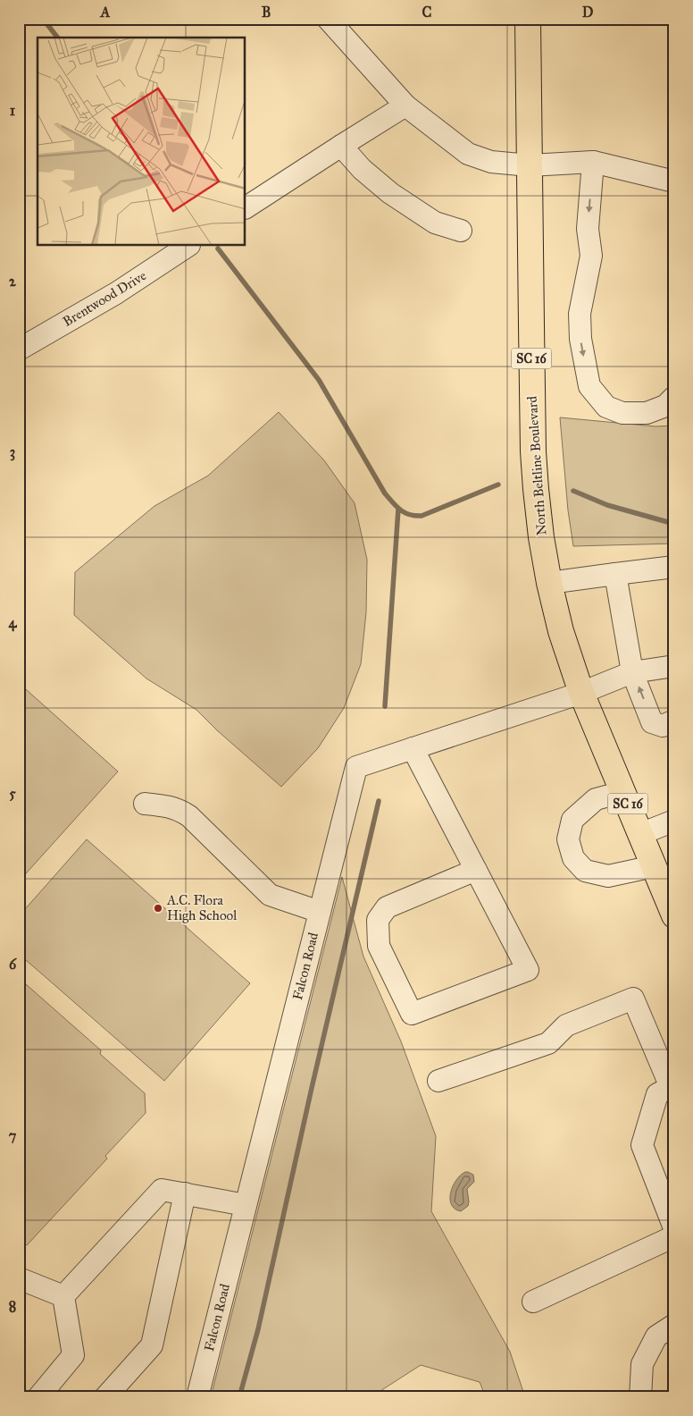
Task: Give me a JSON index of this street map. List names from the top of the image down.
{
  "streets": {
    "main road": ["SC 16", "North Beltline Boulevard"],
    "street": ["Brentwood Drive", "Falcon Road"]
  },
  "crossings": [
    ["North Beltline Boulevard", "Falcon Road"]
  ],
  "places": ["A.C. Flora High School"],
  "grid": {
    "columns": [
      "A",
      "B",
      "C",
      "D"
    ],
    "rows": [
      "1",
      "2",
      "3",
      "4",
      "5",
      "6",
      "7",
      "8"
    ]
  }
}
